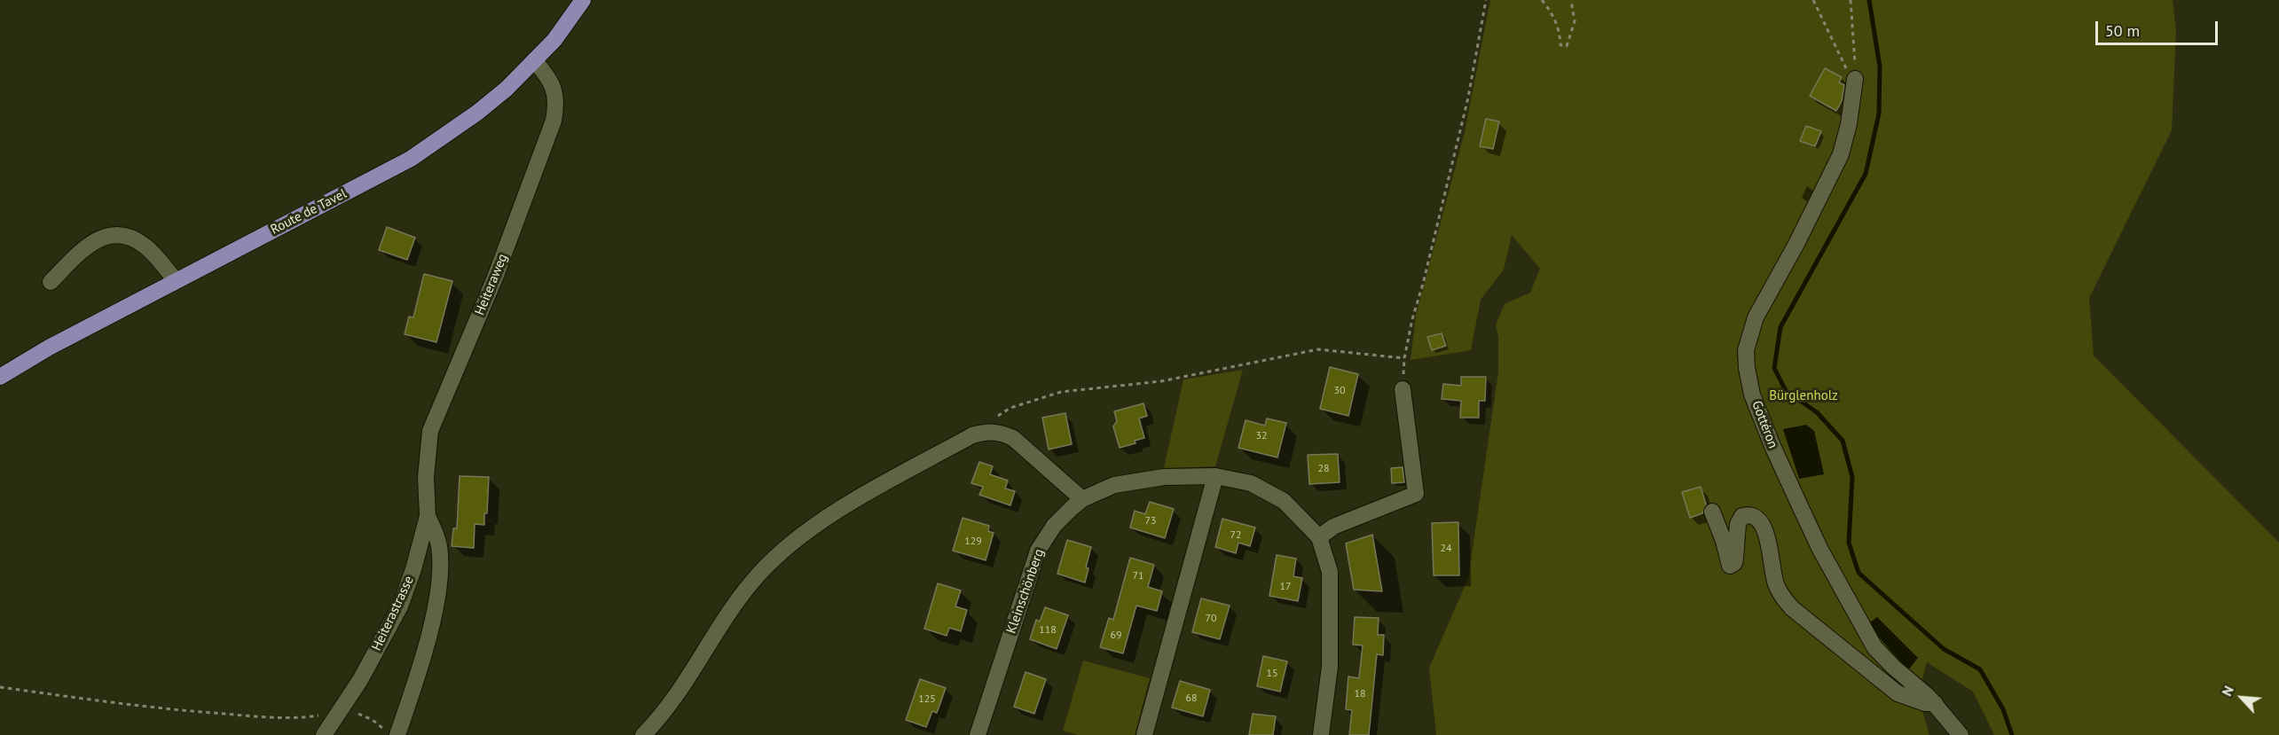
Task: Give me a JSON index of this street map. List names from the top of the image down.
{
  "streets": {
    "main road": ["Route de Tavel"],
    "street": [
      "Heiteraweg",
      "Gottéron",
      "Kleinschönberg",
      "Heiterastrasse"
    ]
  },
  "crossings": [
    ["Route de Tavel", "Heiteraweg"],
    ["Heiteraweg", "Heiterastrasse"]
  ],
  "parks": ["Bürglenholz"],
  "house_numbers": [
    "30",
    "32",
    "28",
    "73",
    "72",
    "129",
    "24",
    "71",
    "17",
    "70",
    "118",
    "69",
    "15",
    "18",
    "68",
    "125"
  ],
  "scale_bar": "50 m",
  "north": "top left"
}
